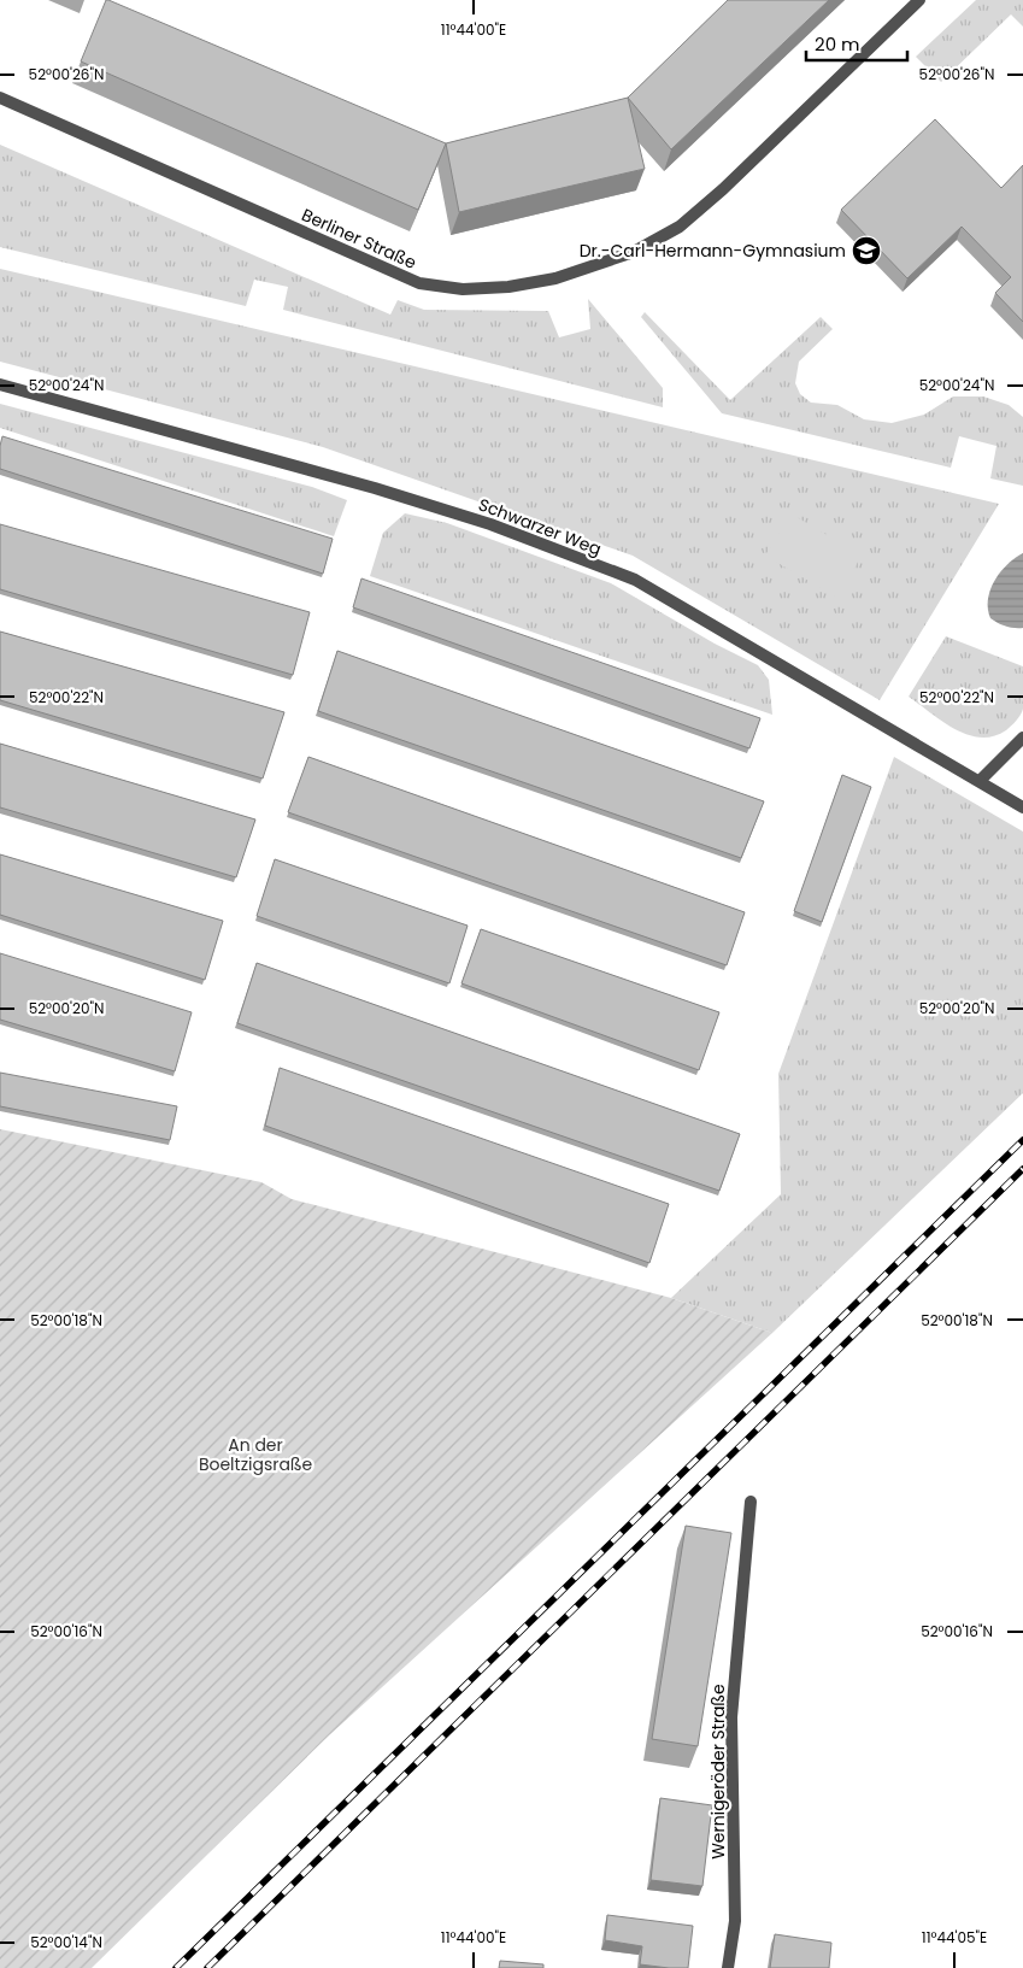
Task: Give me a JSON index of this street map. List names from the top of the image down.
{
  "streets": {
    "street": ["Berliner Straße", "Schwarzer Weg", "Wernigeröder Straße"]
  },
  "parks": ["An der Boeltzigsraße"],
  "places": {
    "school or university": ["Dr.-Carl-Hermann-Gymnasium"]
  },
  "scale_bar": "20 m",
  "coordinates": [
    "11°44'00\"E",
    "52°00'26\"N",
    "52°00'24\"N",
    "52°00'22\"N",
    "52°00'20\"N",
    "52°00'18\"N",
    "52°00'16\"N",
    "11°44'05\"E",
    "52°00'14\"N"
  ]
}
